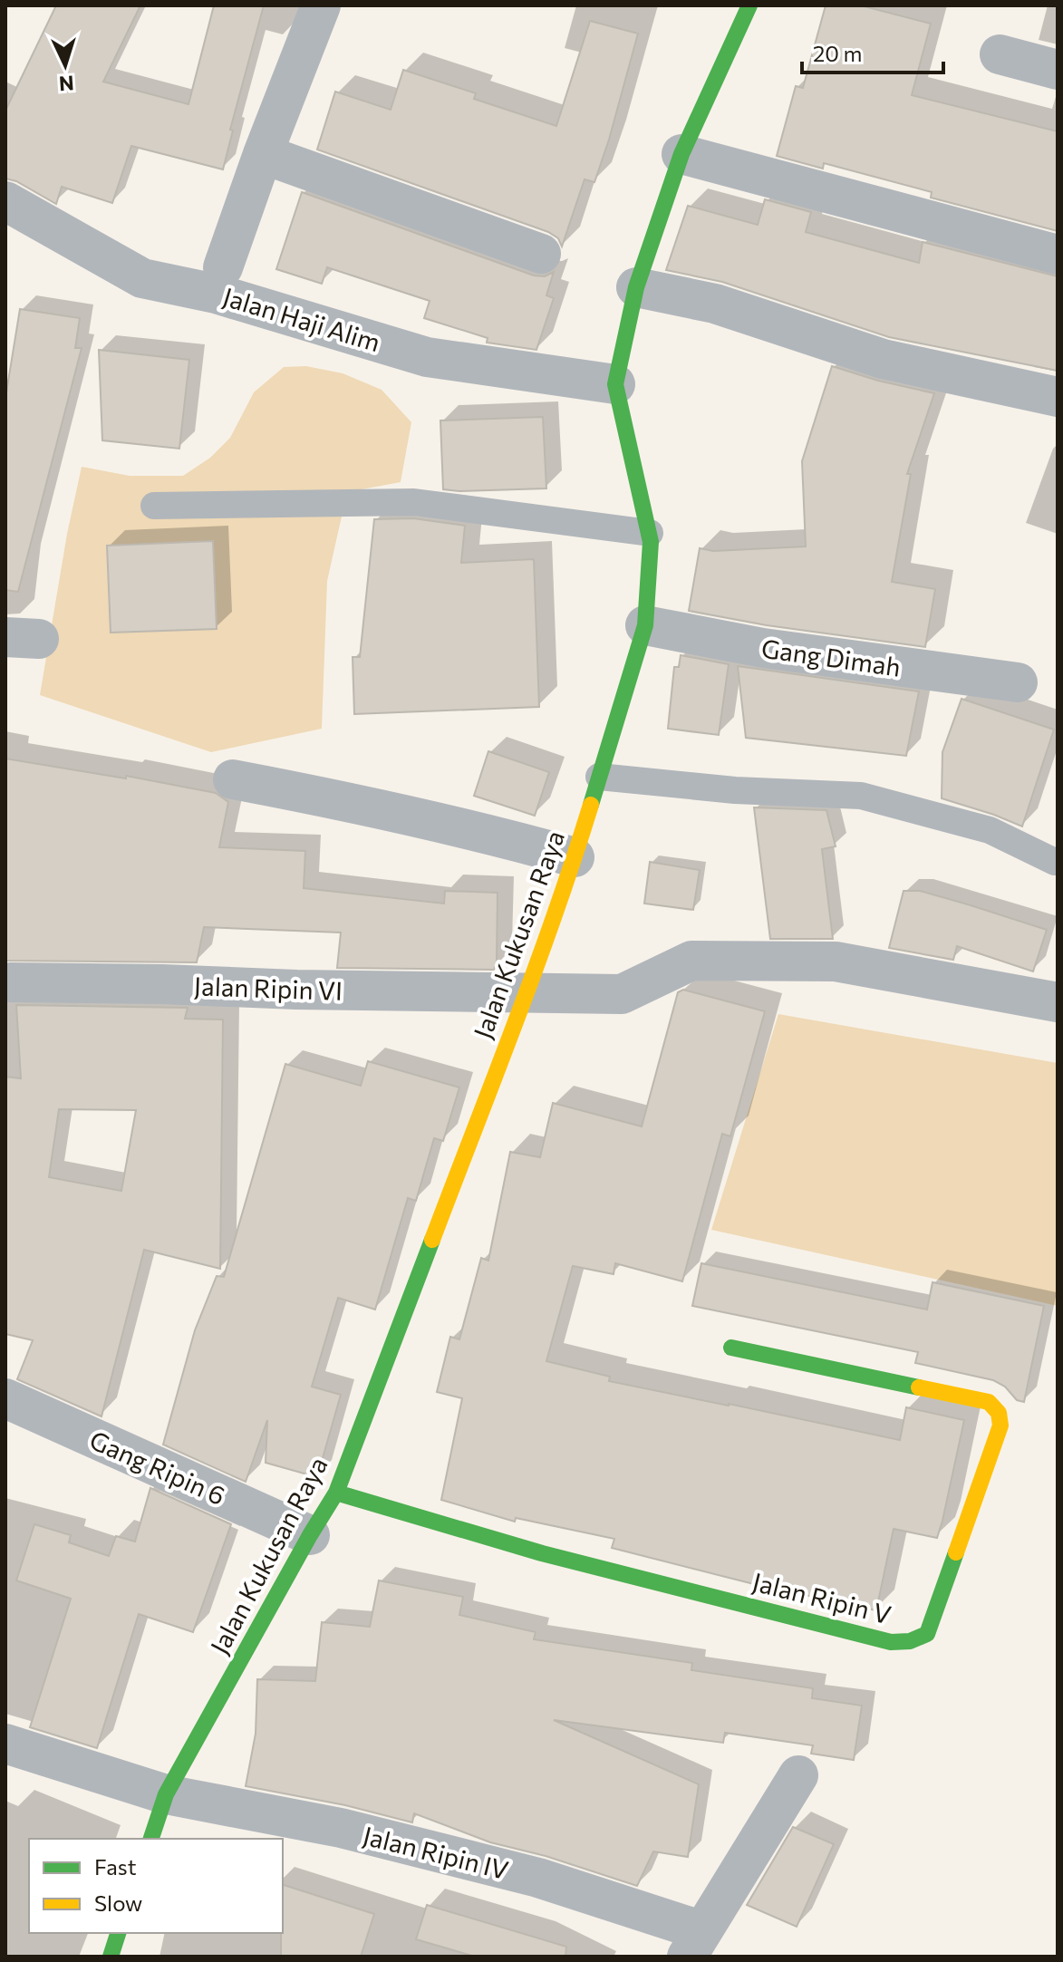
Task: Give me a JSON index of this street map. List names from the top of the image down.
{
  "streets": {
    "street": [
      "Jalan Haji Alim",
      "Gang Dimah",
      "Jalan Kukusan Raya",
      "Jalan Ripin VI",
      "Gang Ripin 6",
      "Jalan Ripin V",
      "Jalan Ripin IV"
    ]
  },
  "crossings": [
    ["Jalan Haji Alim", "Jalan Kukusan Raya"],
    ["Gang Dimah", "Jalan Kukusan Raya"],
    ["Jalan Kukusan Raya", "Jalan Ripin VI"],
    ["Jalan Kukusan Raya", "Gang Ripin 6"],
    ["Jalan Kukusan Raya", "Jalan Ripin V"],
    ["Jalan Kukusan Raya", "Jalan Ripin IV"]
  ],
  "legend": ["Fast", "Slow"],
  "scale_bar": "20 m",
  "north": "bottom"
}
